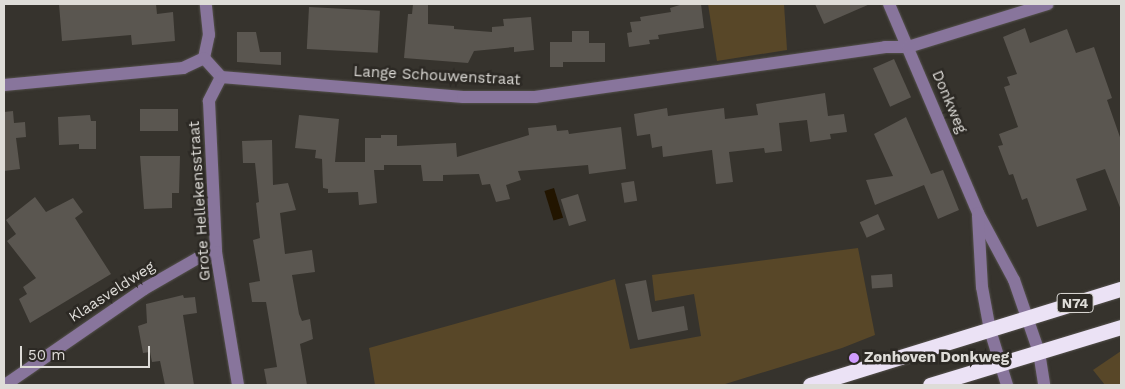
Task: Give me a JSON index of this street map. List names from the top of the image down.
{
  "streets": {
    "highway": ["N74"],
    "street": [
      "Lange Schouwenstraat",
      "Donkweg",
      "Grote Hellekensstraat",
      "Klaasveldweg"
    ]
  },
  "crossings": [
    ["Lange Schouwenstraat", "Donkweg"],
    ["Lange Schouwenstraat", "Grote Hellekensstraat"],
    ["Donkweg", "N74"],
    ["Grote Hellekensstraat", "Klaasveldweg"]
  ],
  "places": ["Zonhoven Donkweg"],
  "scale_bar": "50 m"
}
